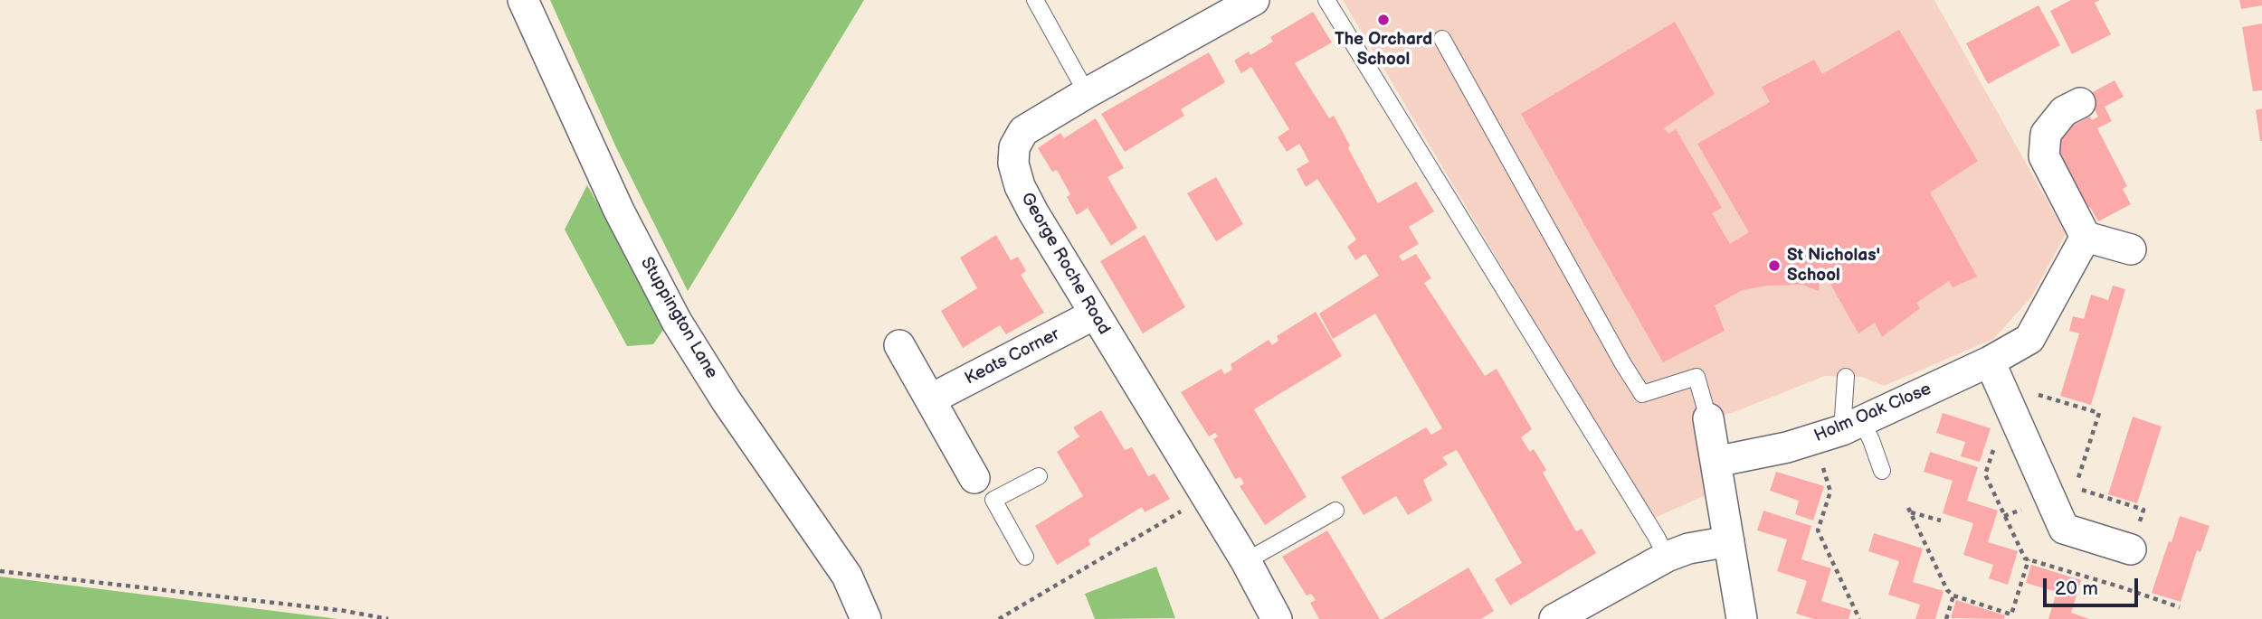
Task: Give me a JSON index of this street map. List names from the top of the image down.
{
  "streets": {
    "street": [
      "George Roche Road",
      "Stuppington Lane",
      "Keats Corner",
      "Holm Oak Close"
    ]
  },
  "crossings": [
    ["George Roche Road", "Keats Corner"]
  ],
  "places": ["The Orchard School", "St Nicholas' School"],
  "scale_bar": "20 m"
}
